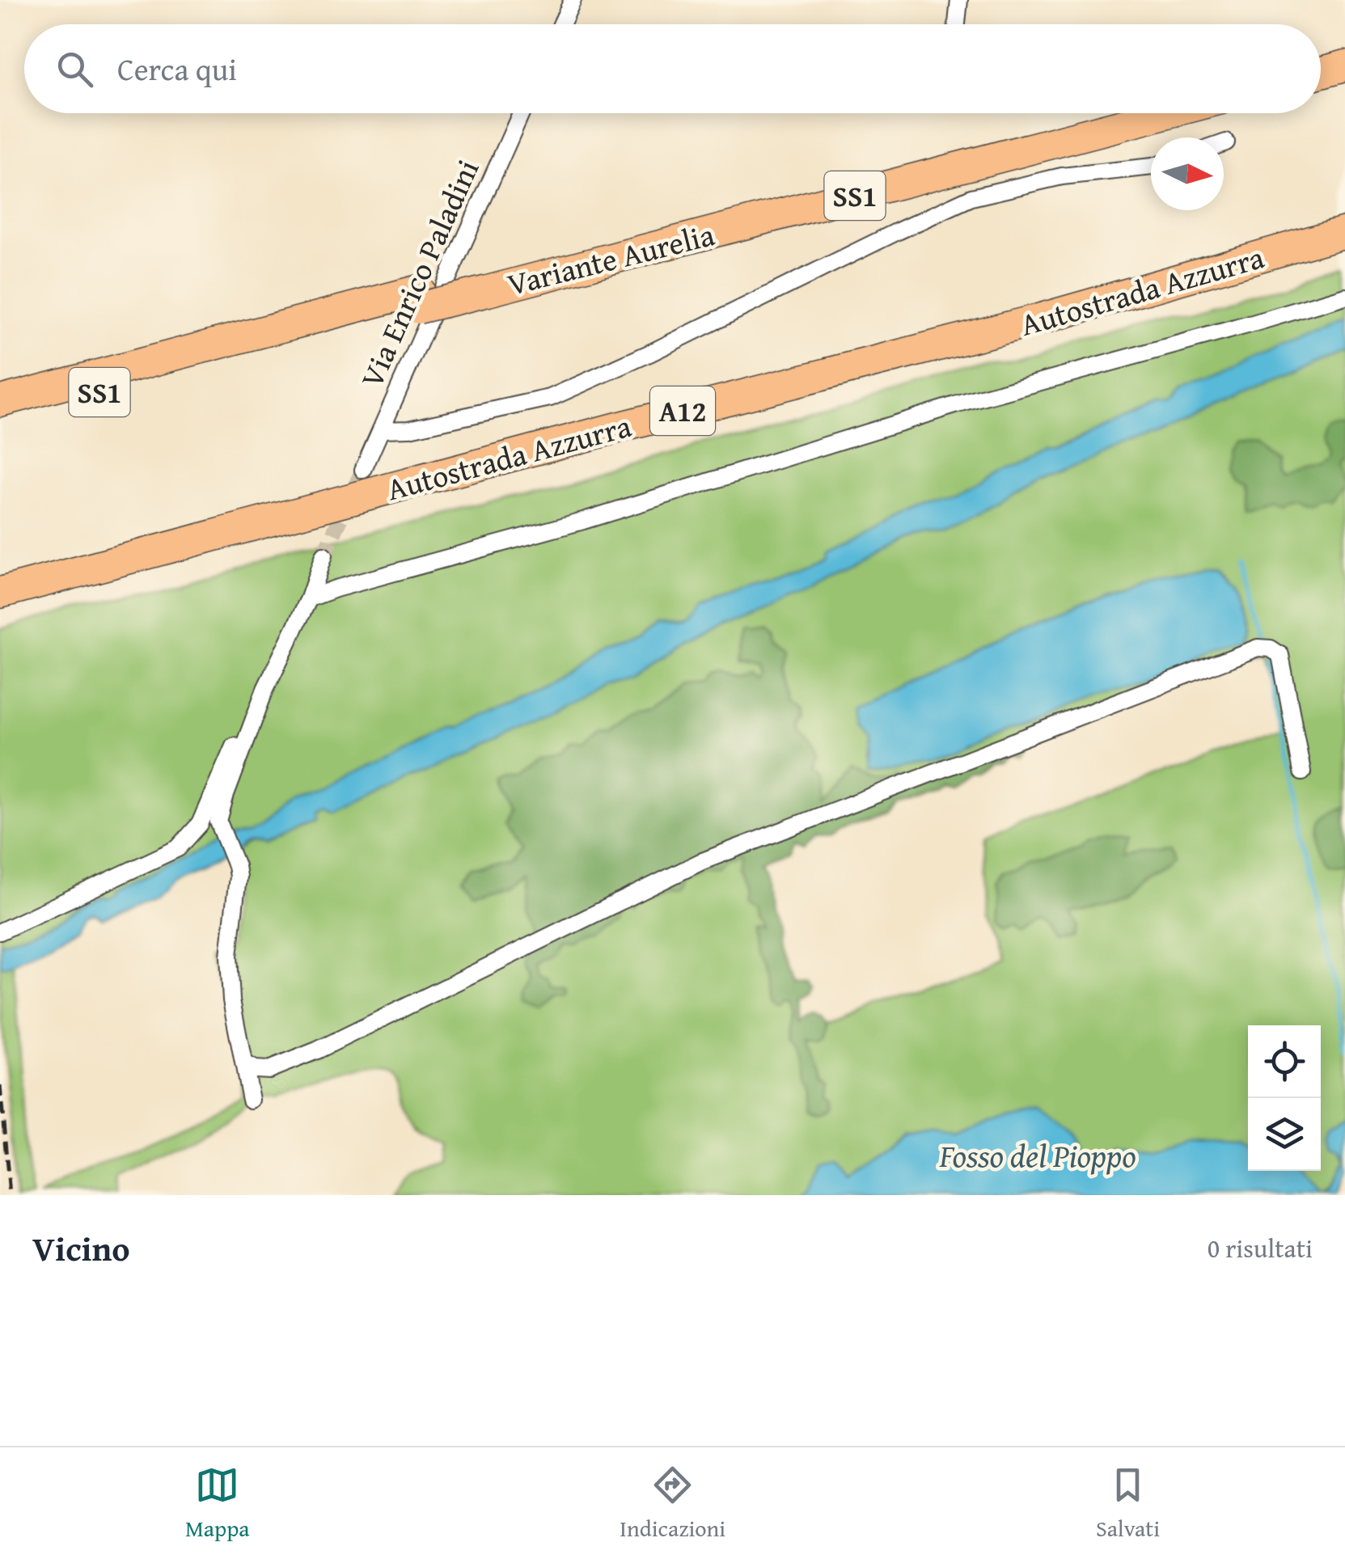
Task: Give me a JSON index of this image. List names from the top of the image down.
{
  "streets": {
    "highway": [
      "SS1",
      "Variante Aurelia",
      "Autostrada Azzurra",
      "A12"
    ],
    "street": ["Via Enrico Paladini"]
  },
  "water": ["Fosso del Pioppo"],
  "north": "right",
  "page": {
    "search": "Cerca qui",
    "heading": ["Vicino", "0 risultati"],
    "nav": ["Mappa", "Indicazioni", "Salvati"]
  }
}
